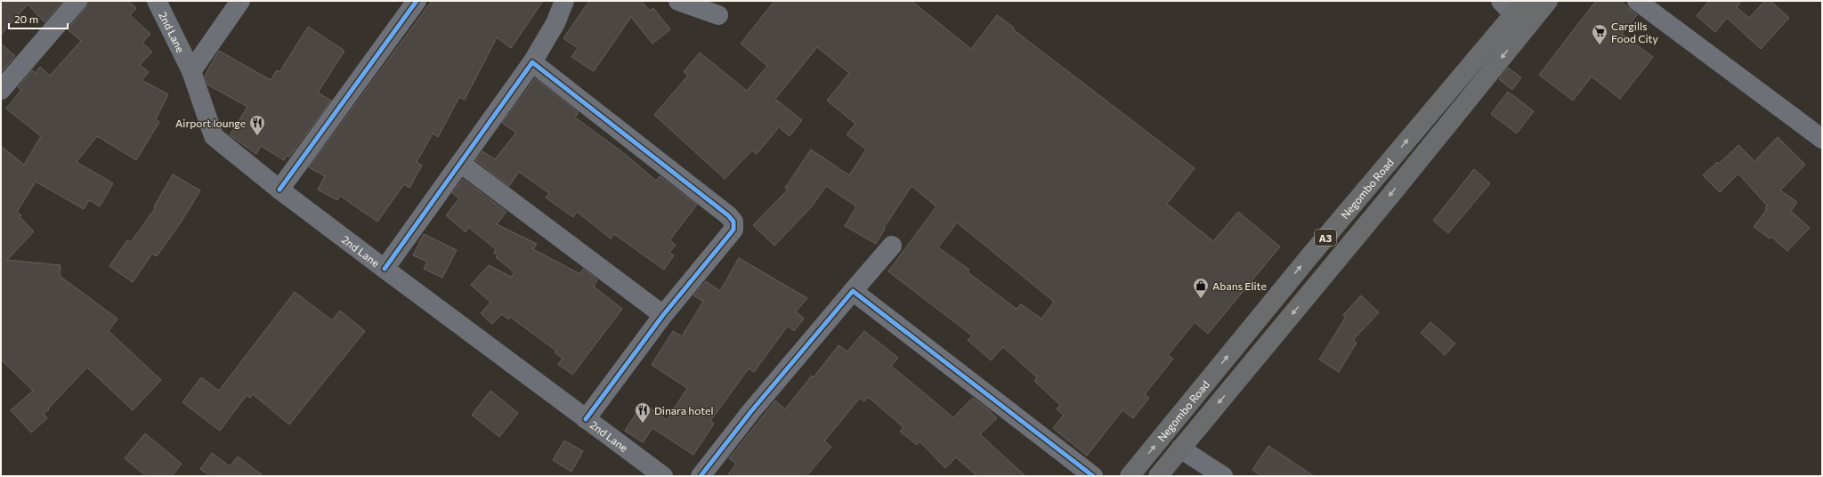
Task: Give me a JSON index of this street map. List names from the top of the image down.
{
  "streets": {
    "highway": ["Negombo Road", "A3"],
    "street": ["2nd Lane"]
  },
  "places": {
    "supermarket": ["Cargills Food City"],
    "restaurant": ["Airport lounge", "Dinara hotel"],
    "shop": ["Abans Elite"]
  },
  "scale_bar": "20 m"
}
